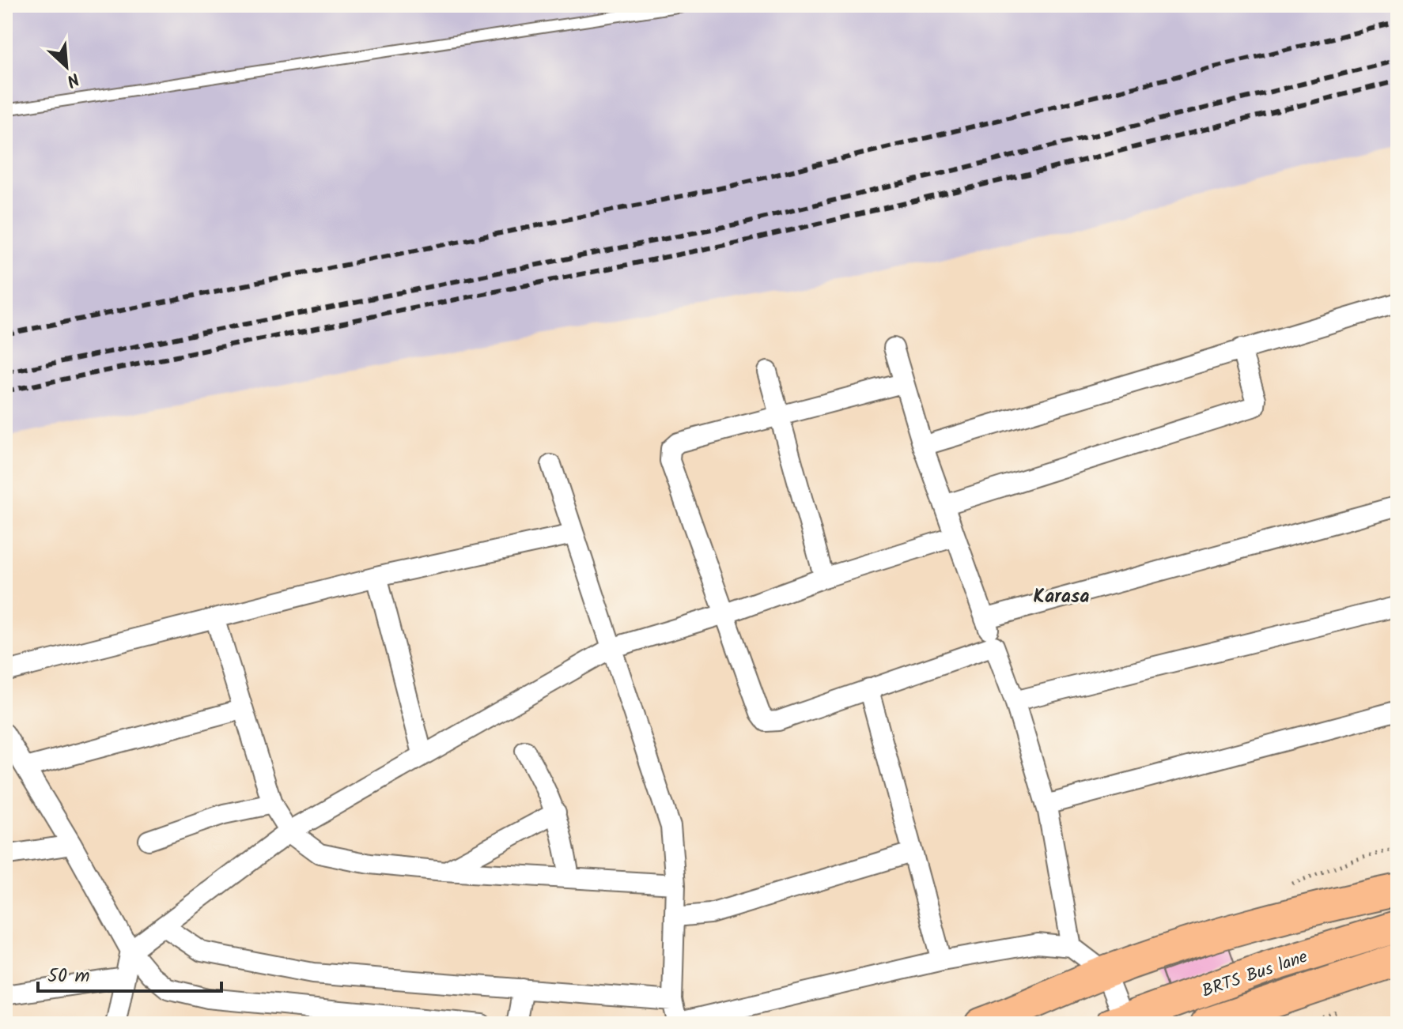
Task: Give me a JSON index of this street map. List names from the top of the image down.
{
  "streets": {
    "main road": ["BRTS Bus lane"]
  },
  "districts": ["Karasa"],
  "scale_bar": "50 m",
  "north": "bottom right"
}
